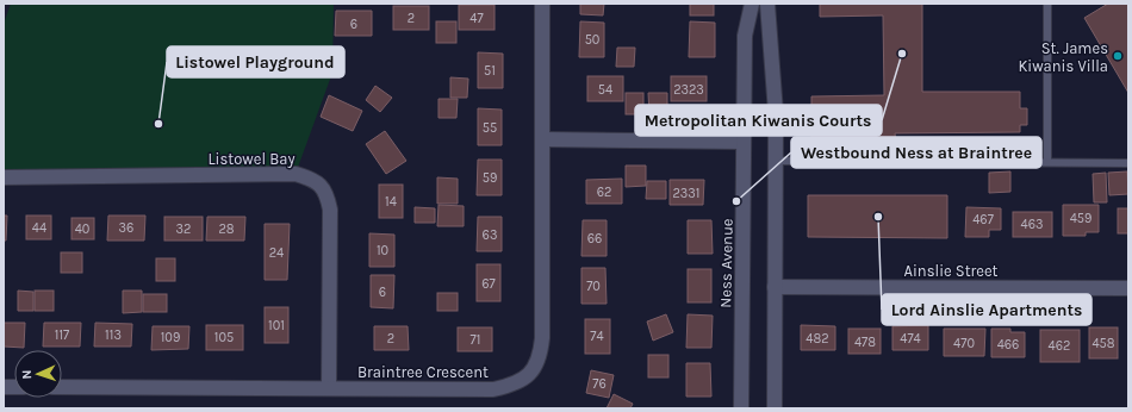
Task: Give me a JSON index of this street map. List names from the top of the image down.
{
  "streets": {
    "street": [
      "Listowel Bay",
      "Ness Avenue",
      "Ainslie Street",
      "Braintree Crescent"
    ]
  },
  "crossings": [
    ["Listowel Bay", "Braintree Crescent"]
  ],
  "places": [
    "Metropolitan Kiwanis Courts",
    "St. James Kiwanis Villa",
    "Listowel Playground",
    "Westbound Ness at Braintree",
    "Lord Ainslie Apartments"
  ],
  "house_numbers": [
    "2",
    "47",
    "6",
    "50",
    "51",
    "54",
    "2323",
    "55",
    "59",
    "62",
    "2331",
    "14",
    "459",
    "467",
    "463",
    "44",
    "36",
    "40",
    "32",
    "28",
    "63",
    "66",
    "10",
    "24",
    "67",
    "70",
    "6",
    "101",
    "117",
    "113",
    "74",
    "109",
    "105",
    "2",
    "482",
    "474",
    "71",
    "478",
    "470",
    "458",
    "466",
    "462",
    "76"
  ],
  "north": "left"
}
